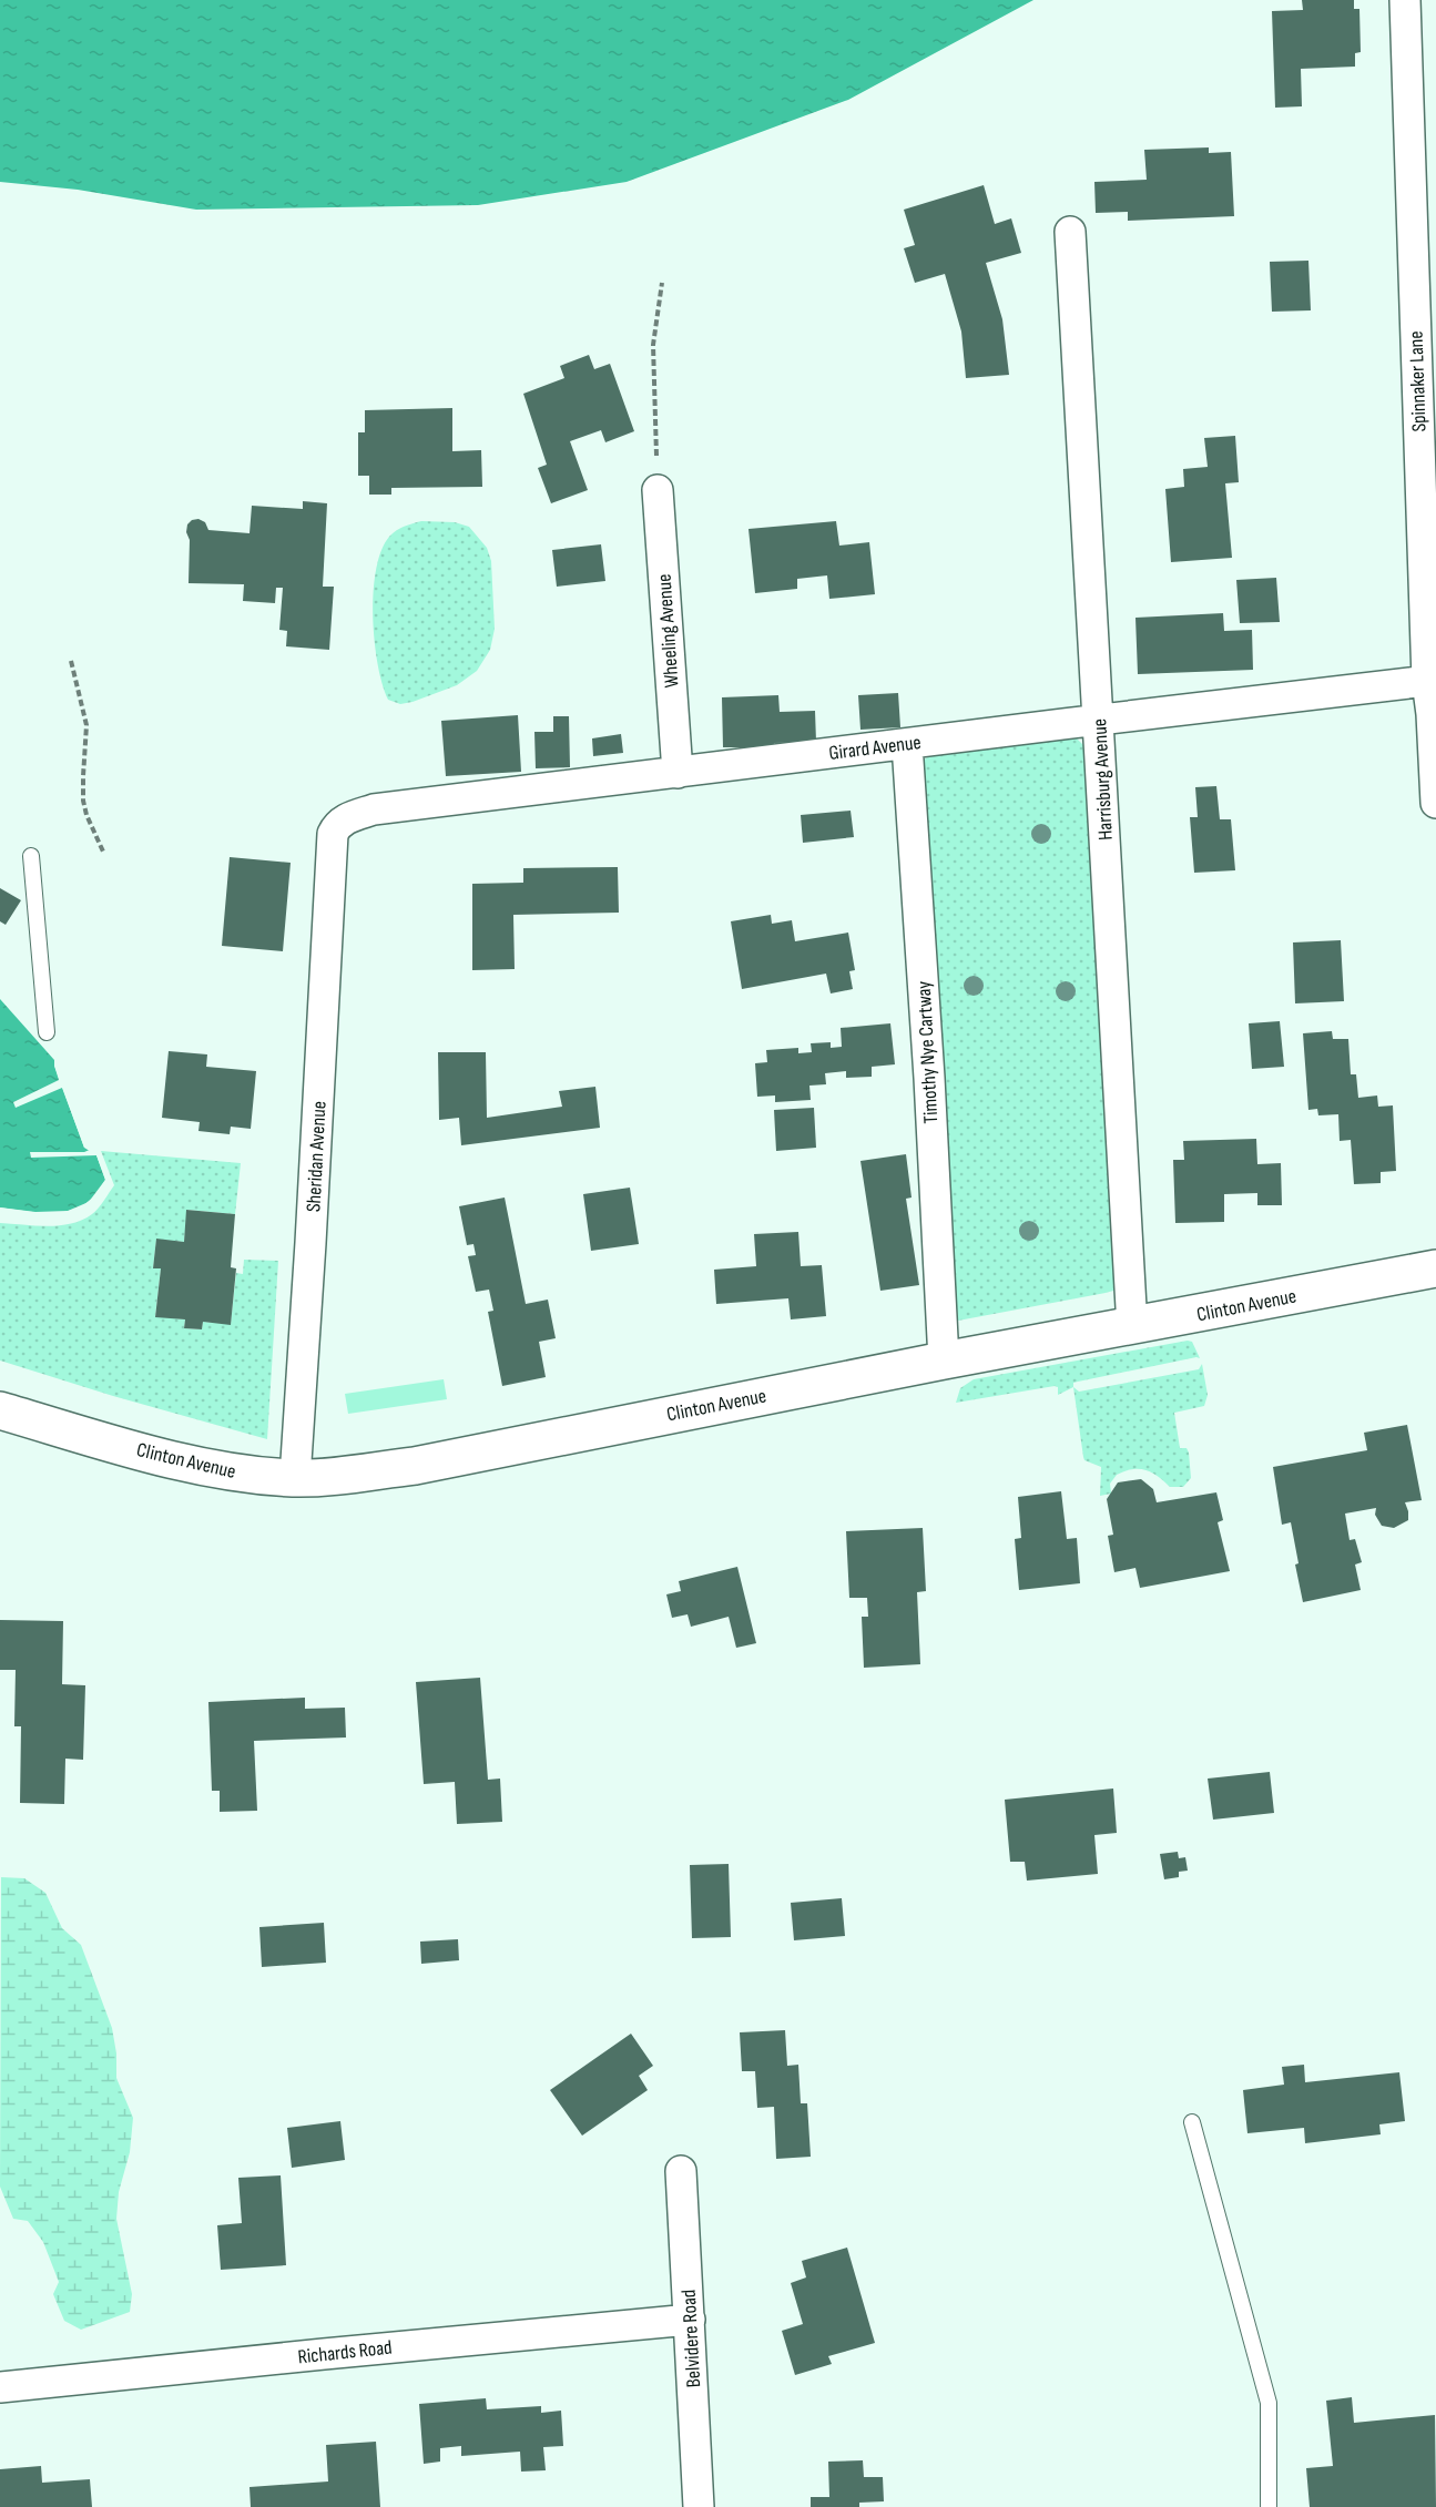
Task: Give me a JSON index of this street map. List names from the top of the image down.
{
  "streets": {
    "street": [
      "Spinnaker Lane",
      "Wheeling Avenue",
      "Girard Avenue",
      "Harrisburg Avenue",
      "Timothy Nye Cartway",
      "Sheridan Avenue",
      "Clinton Avenue",
      "Belvidere Road",
      "Richards Road"
    ]
  },
  "crossings": [
    ["Spinnaker Lane", "Girard Avenue"],
    ["Wheeling Avenue", "Girard Avenue"],
    ["Girard Avenue", "Harrisburg Avenue"],
    ["Girard Avenue", "Timothy Nye Cartway"],
    ["Girard Avenue", "Sheridan Avenue"],
    ["Harrisburg Avenue", "Clinton Avenue"],
    ["Timothy Nye Cartway", "Clinton Avenue"],
    ["Sheridan Avenue", "Clinton Avenue"],
    ["Belvidere Road", "Richards Road"]
  ]
}
